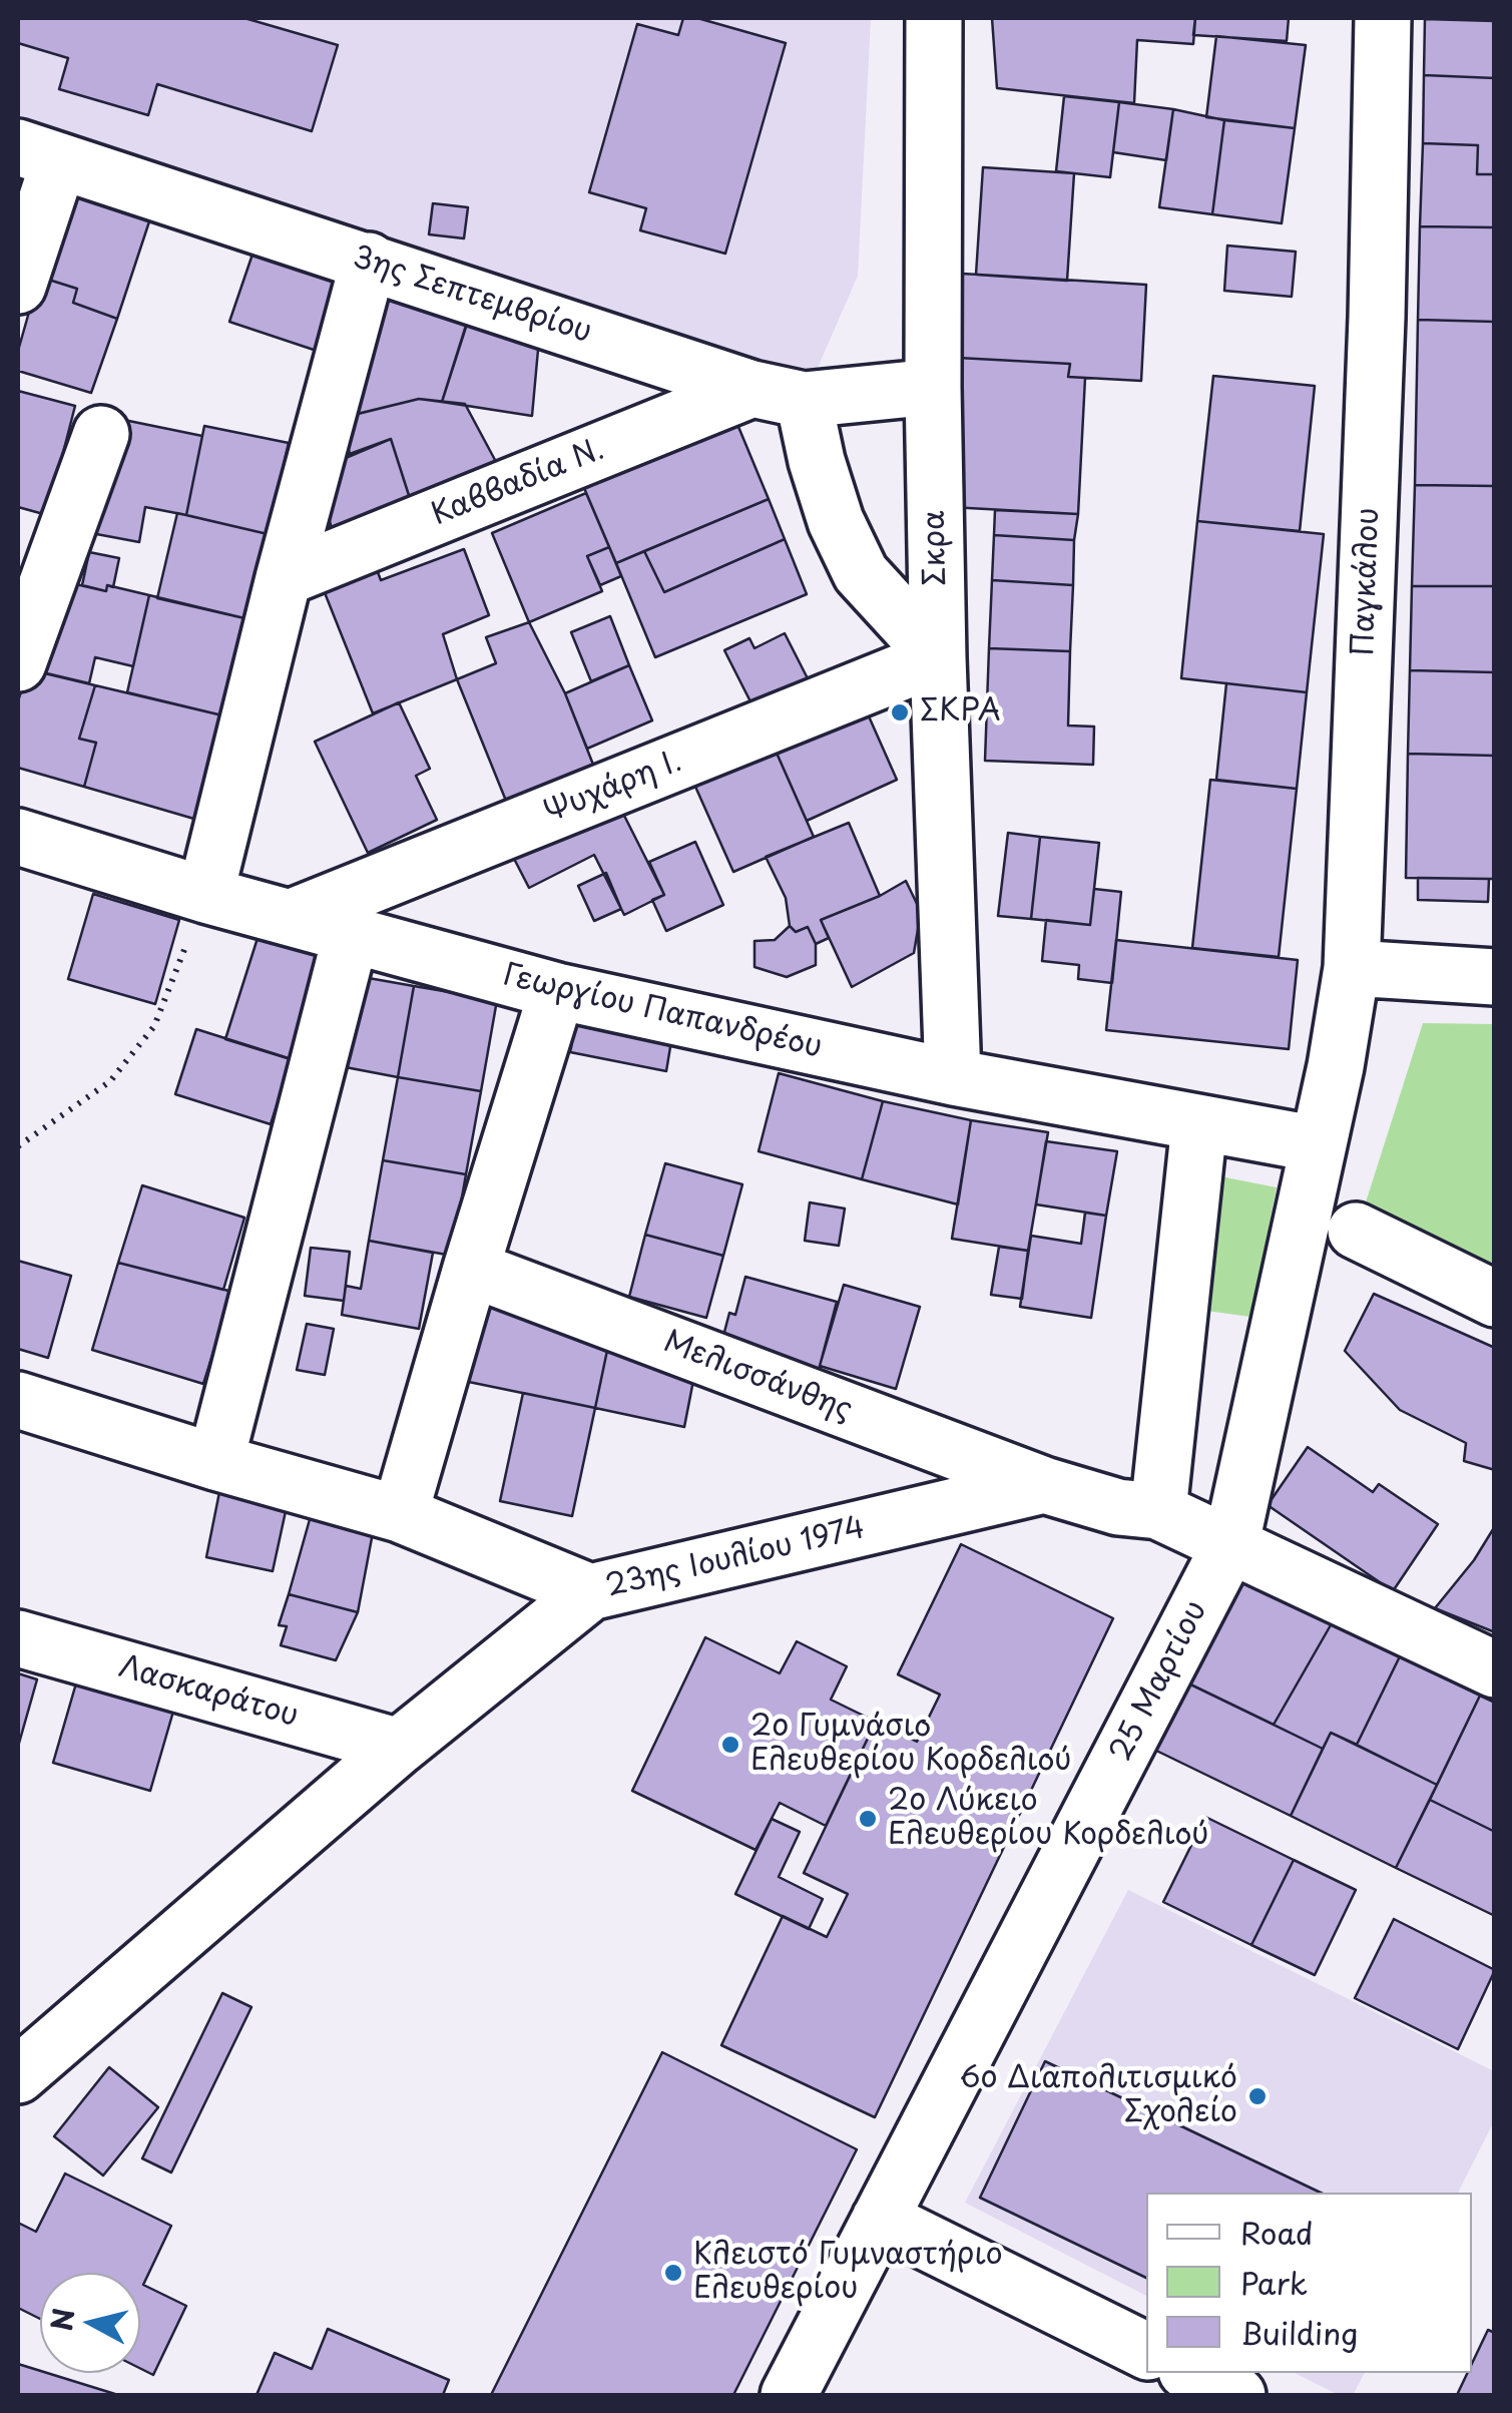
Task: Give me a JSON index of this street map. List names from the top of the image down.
{
  "streets": {
    "street": [
      "3ης Σεπτεμβρίου",
      "Καββαδία Ν.",
      "Σκρα",
      "Παγκάλου",
      "Ψυχάρη Ι.",
      "Γεωργίου Παπανδρέου",
      "Μελισσάνθης",
      "23ης Ιουλίου 1974",
      "25 Μαρτίου",
      "Λασκαράτου"
    ]
  },
  "crossings": [
    ["3ης Σεπτεμβρίου", "Καββαδία Ν."],
    ["3ης Σεπτεμβρίου", "Σκρα"],
    ["Σκρα", "Ψυχάρη Ι."],
    ["Σκρα", "Γεωργίου Παπανδρέου"],
    ["Παγκάλου", "Γεωργίου Παπανδρέου"],
    ["Παγκάλου", "25 Μαρτίου"],
    ["Ψυχάρη Ι.", "Γεωργίου Παπανδρέου"],
    ["Γεωργίου Παπανδρέου", "25 Μαρτίου"],
    ["Μελισσάνθης", "23ης Ιουλίου 1974"],
    ["23ης Ιουλίου 1974", "25 Μαρτίου"]
  ],
  "places": [
    "ΣΚΡΑ",
    "2ο Γυμνάσιο Ελευθερίου Κορδελιού",
    "2ο Λύκειο Ελευθερίου Κορδελιού",
    "6ο Διαπολιτισμικό Σχολείο",
    "Κλειστό Γυμναστήριο Ελευθερίου"
  ],
  "legend": ["Road", "Park", "Building"],
  "north": "left"
}
